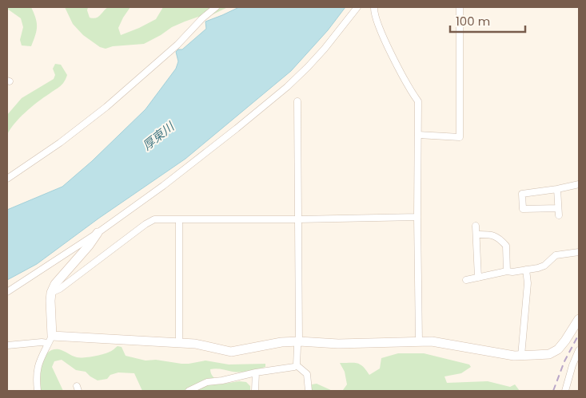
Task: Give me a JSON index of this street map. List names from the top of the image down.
{
  "water": ["厚東川"],
  "scale_bar": "100 m"
}
